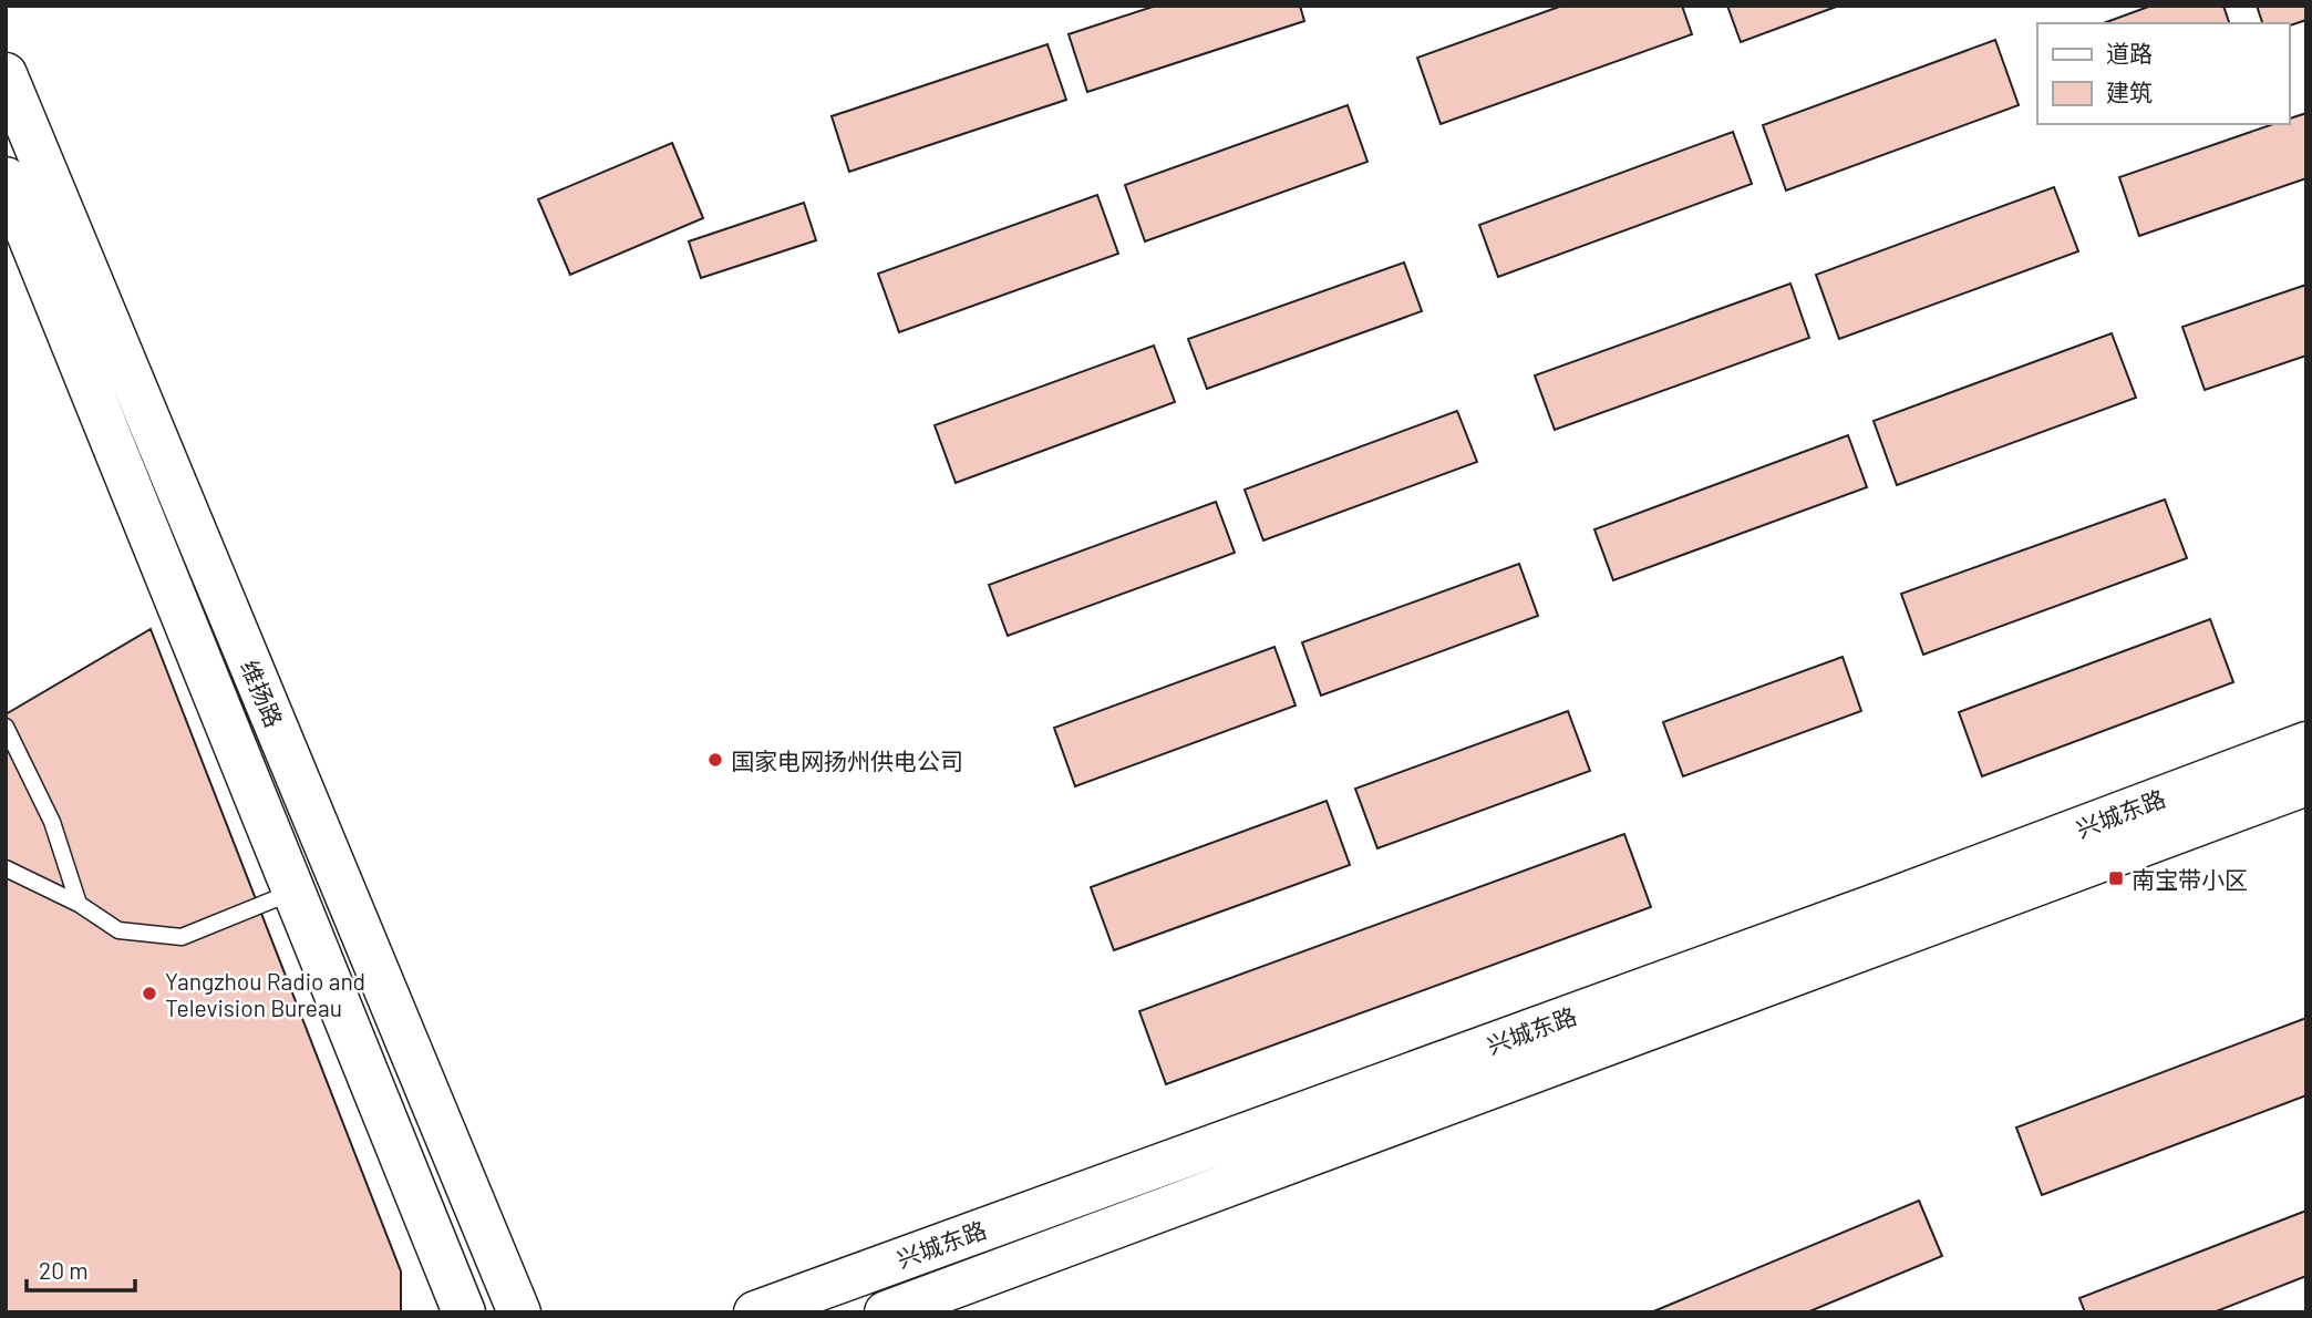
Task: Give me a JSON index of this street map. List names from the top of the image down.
{
  "streets": {
    "street": ["维扬路", "兴城东路"]
  },
  "places": {
    "other": ["国家电网扬州供电公司", "Yangzhou Radio and Television Bureau"],
    "transit": ["南宝带小区"]
  },
  "legend": ["道路", "建筑"],
  "scale_bar": "20 m"
}
